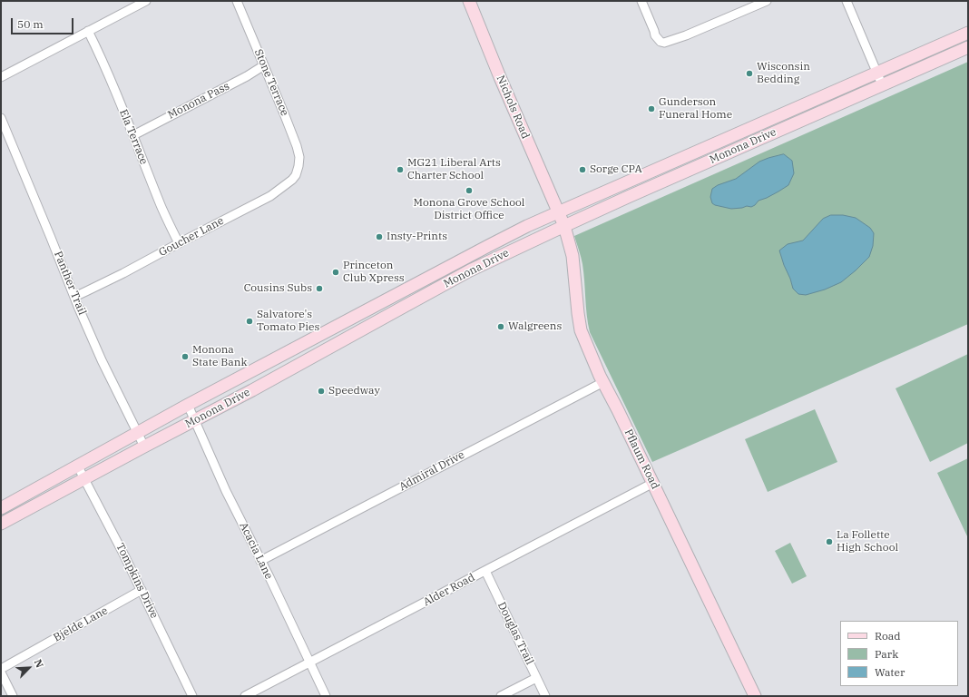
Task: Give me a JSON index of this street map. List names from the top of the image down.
{
  "streets": {
    "street": [
      "Stone Terrace",
      "Monona Pass",
      "Nichols Road",
      "Ela Terrace",
      "Monona Drive",
      "Goucher Lane",
      "Panther Trail",
      "Pflaum Road",
      "Admiral Drive",
      "Acacia Lane",
      "Tompkins Drive",
      "Alder Road",
      "Bjelde Lane",
      "Douglas Trail"
    ]
  },
  "crossings": [
    ["Stone Terrace", "Monona Pass"],
    ["Stone Terrace", "Goucher Lane"],
    ["Monona Pass", "Ela Terrace"],
    ["Nichols Road", "Monona Drive"],
    ["Nichols Road", "Pflaum Road"],
    ["Ela Terrace", "Goucher Lane"],
    ["Monona Drive", "Panther Trail"],
    ["Monona Drive", "Pflaum Road"],
    ["Monona Drive", "Acacia Lane"],
    ["Monona Drive", "Tompkins Drive"],
    ["Goucher Lane", "Panther Trail"],
    ["Pflaum Road", "Admiral Drive"],
    ["Pflaum Road", "Alder Road"],
    ["Admiral Drive", "Acacia Lane"],
    ["Acacia Lane", "Alder Road"],
    ["Tompkins Drive", "Bjelde Lane"],
    ["Alder Road", "Douglas Trail"]
  ],
  "places": [
    "Wisconsin Bedding",
    "Gunderson Funeral Home",
    "MG21 Liberal Arts Charter School",
    "Sorge CPA",
    "Monona Grove School District Office",
    "Insty-Prints",
    "Princeton Club Xpress",
    "Cousins Subs",
    "Salvatore's Tomato Pies",
    "Walgreens",
    "Monona State Bank",
    "Speedway",
    "La Follette High School"
  ],
  "legend": ["Road", "Park", "Water"],
  "scale_bar": "50 m",
  "north": "top right"
}
